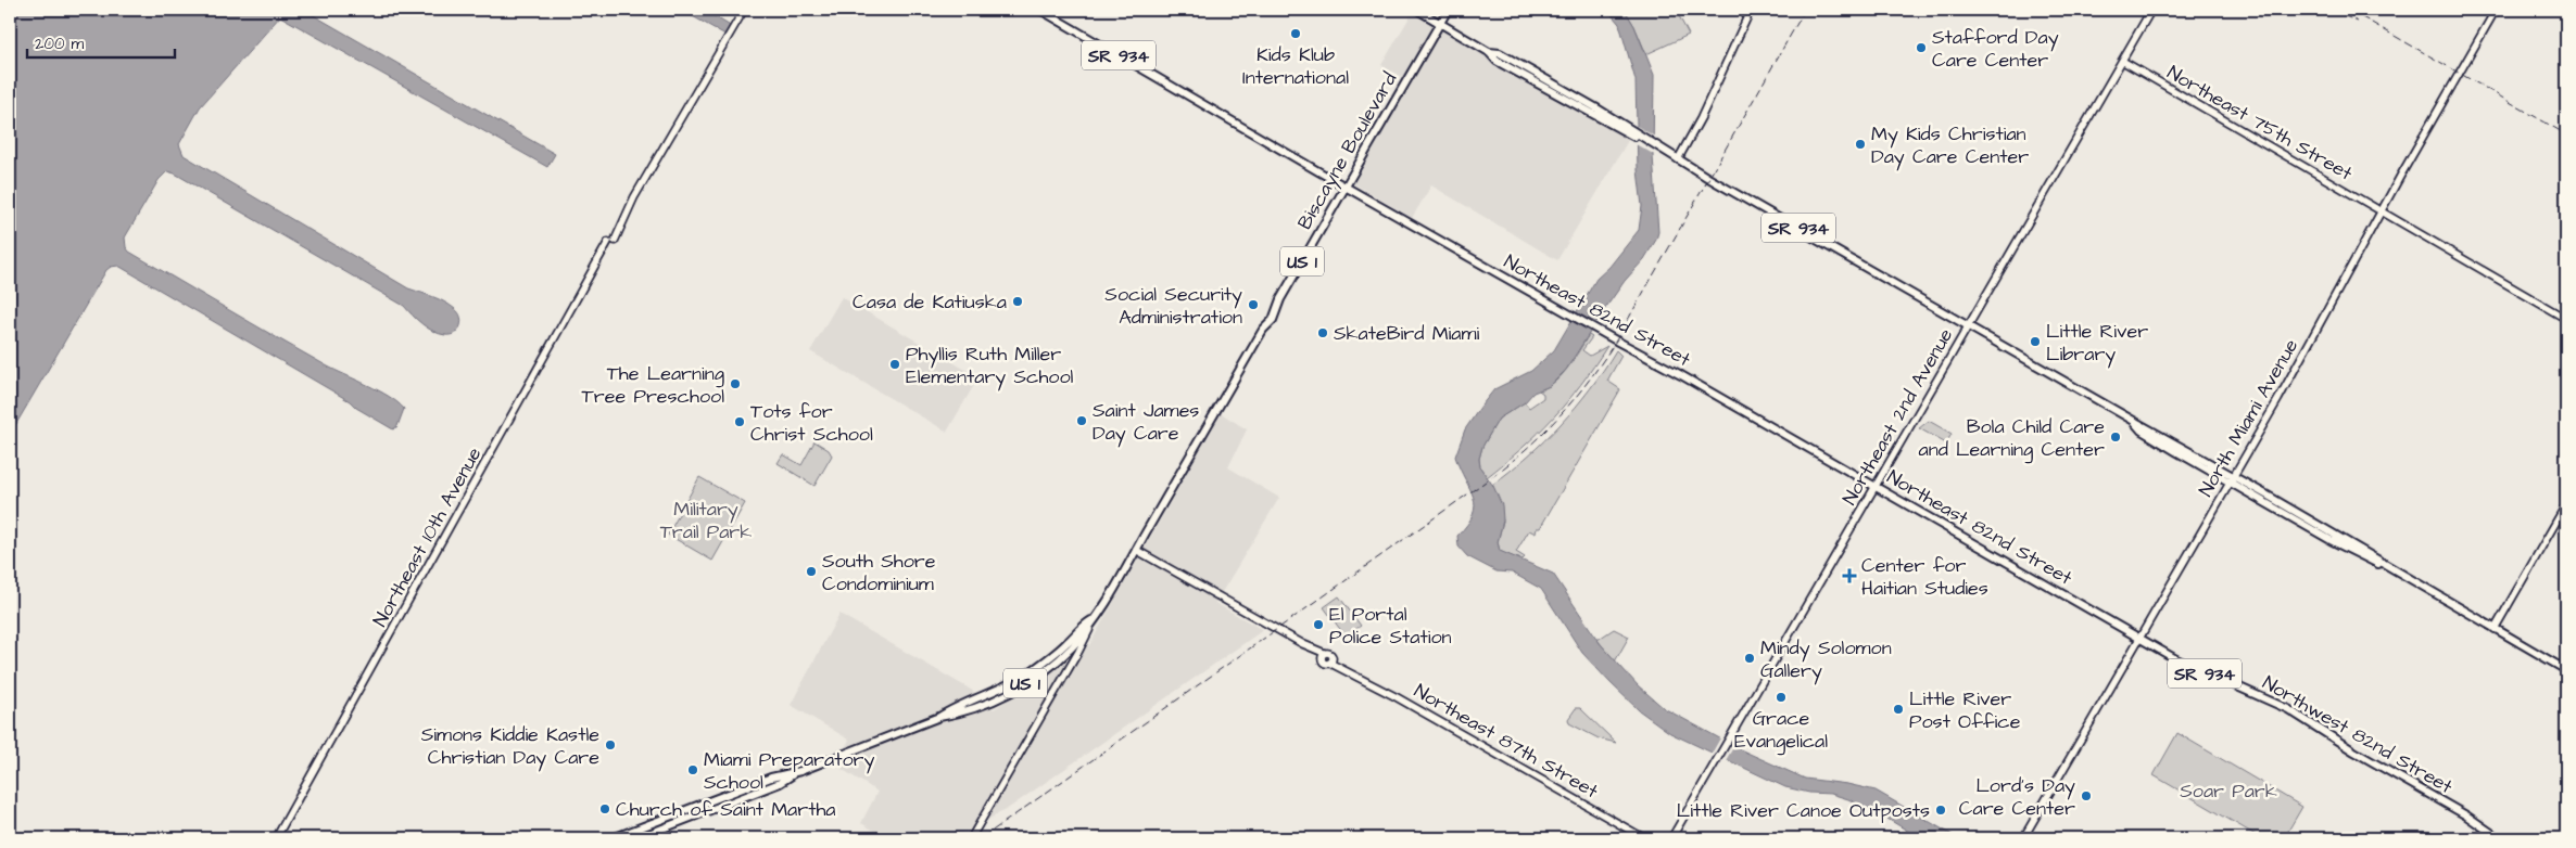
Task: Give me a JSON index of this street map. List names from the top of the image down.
{
  "streets": {
    "main road": [
      "SR 934",
      "Biscayne Boulevard",
      "US 1",
      "Northeast 82nd Street",
      "Northwest 82nd Street"
    ],
    "street": [
      "Northeast 75th Street",
      "Northeast 2nd Avenue",
      "North Miami Avenue",
      "Northeast 10th Avenue",
      "Northeast 87th Street"
    ]
  },
  "crossings": [
    ["SR 934", "Biscayne Boulevard"],
    ["SR 934", "Northeast 2nd Avenue"],
    ["SR 934", "North Miami Avenue"],
    ["Northeast 75th Street", "Northeast 2nd Avenue"],
    ["Northeast 75th Street", "North Miami Avenue"],
    ["Biscayne Boulevard", "Northeast 82nd Street"],
    ["Biscayne Boulevard", "Northeast 87th Street"],
    ["Northeast 82nd Street", "Northeast 2nd Avenue"],
    ["Northeast 82nd Street", "North Miami Avenue"],
    ["Northeast 82nd Street", "Northwest 82nd Street"],
    ["North Miami Avenue", "Northwest 82nd Street"]
  ],
  "parks": ["Military Trail Park", "Soar Park"],
  "places": {
    "other": [
      "Kids Klub International",
      "Stafford Day Care Center",
      "My Kids Christian Day Care Center",
      "Casa de Katiuska",
      "Social Security Administration",
      "SkateBird Miami",
      "Little River Library",
      "Phyllis Ruth Miller Elementary School",
      "The Learning Tree Preschool",
      "Saint James Day Care",
      "Tots for Christ School",
      "Bola Child Care and Learning Center",
      "South Shore Condominium",
      "El Portal Police Station",
      "Mindy Solomon Gallery",
      "Grace Evangelical",
      "Little River Post Office",
      "Simons Kiddie Kastle Christian Day Care",
      "Miami Preparatory School",
      "Lord's Day Care Center",
      "Church of Saint Martha",
      "Little River Canoe Outposts"
    ],
    "health": ["Center for Haitian Studies"]
  },
  "scale_bar": "200 m"
}
